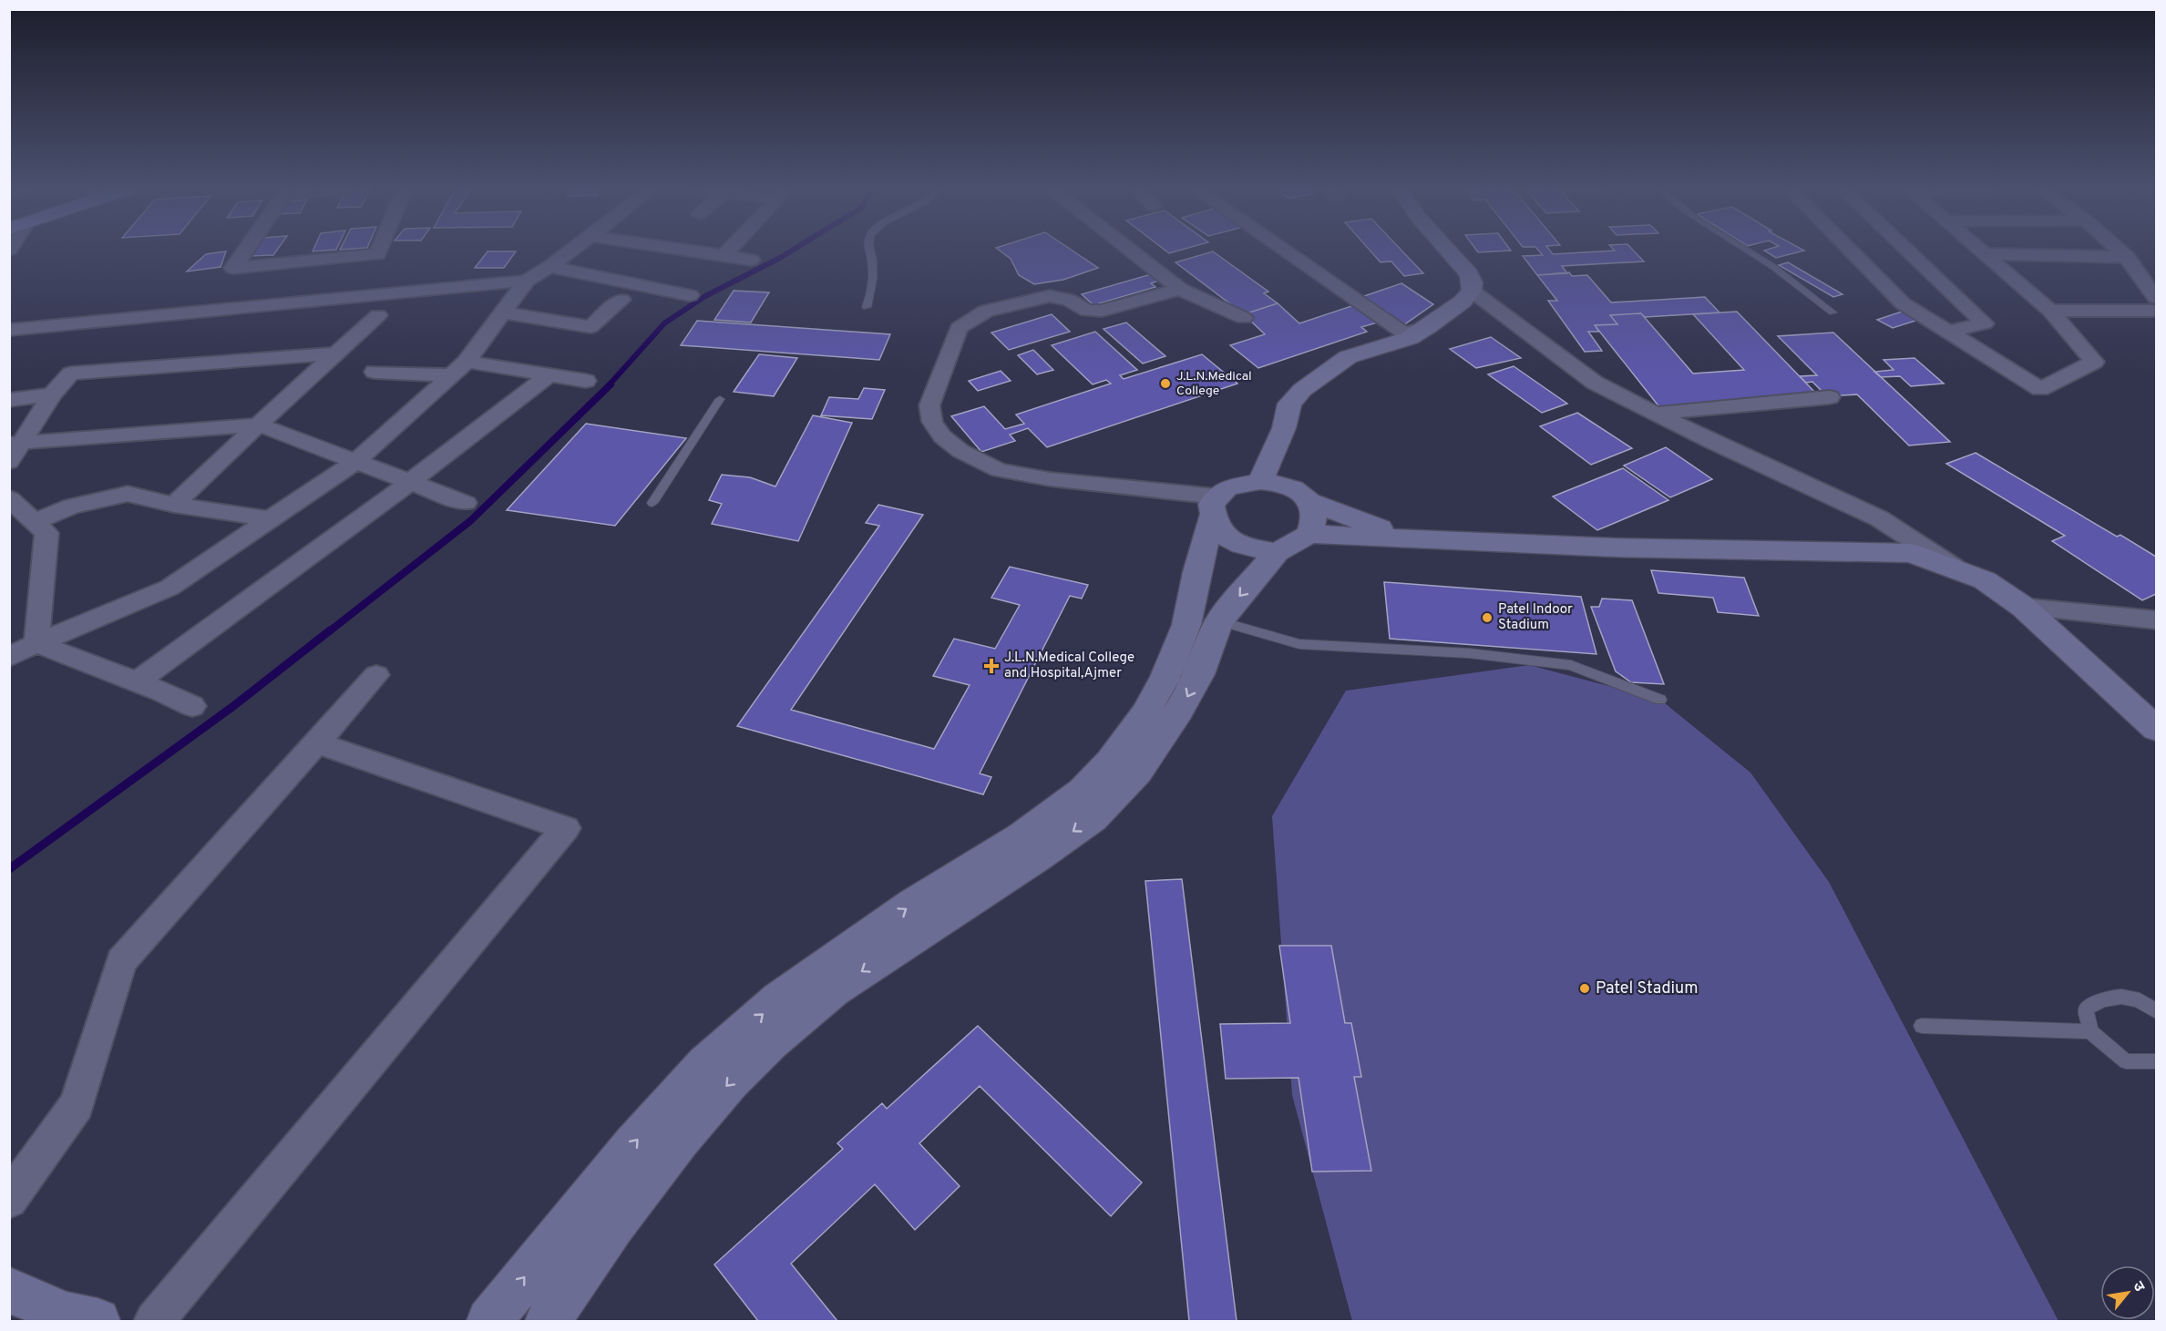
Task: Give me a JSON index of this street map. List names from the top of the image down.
{
  "places": {
    "other": ["J.L.N.Medical College", "Patel Indoor Stadium", "Patel Stadium"],
    "health": ["J.L.N.Medical College and Hospital,Ajmer"]
  },
  "north": "top right"
}
